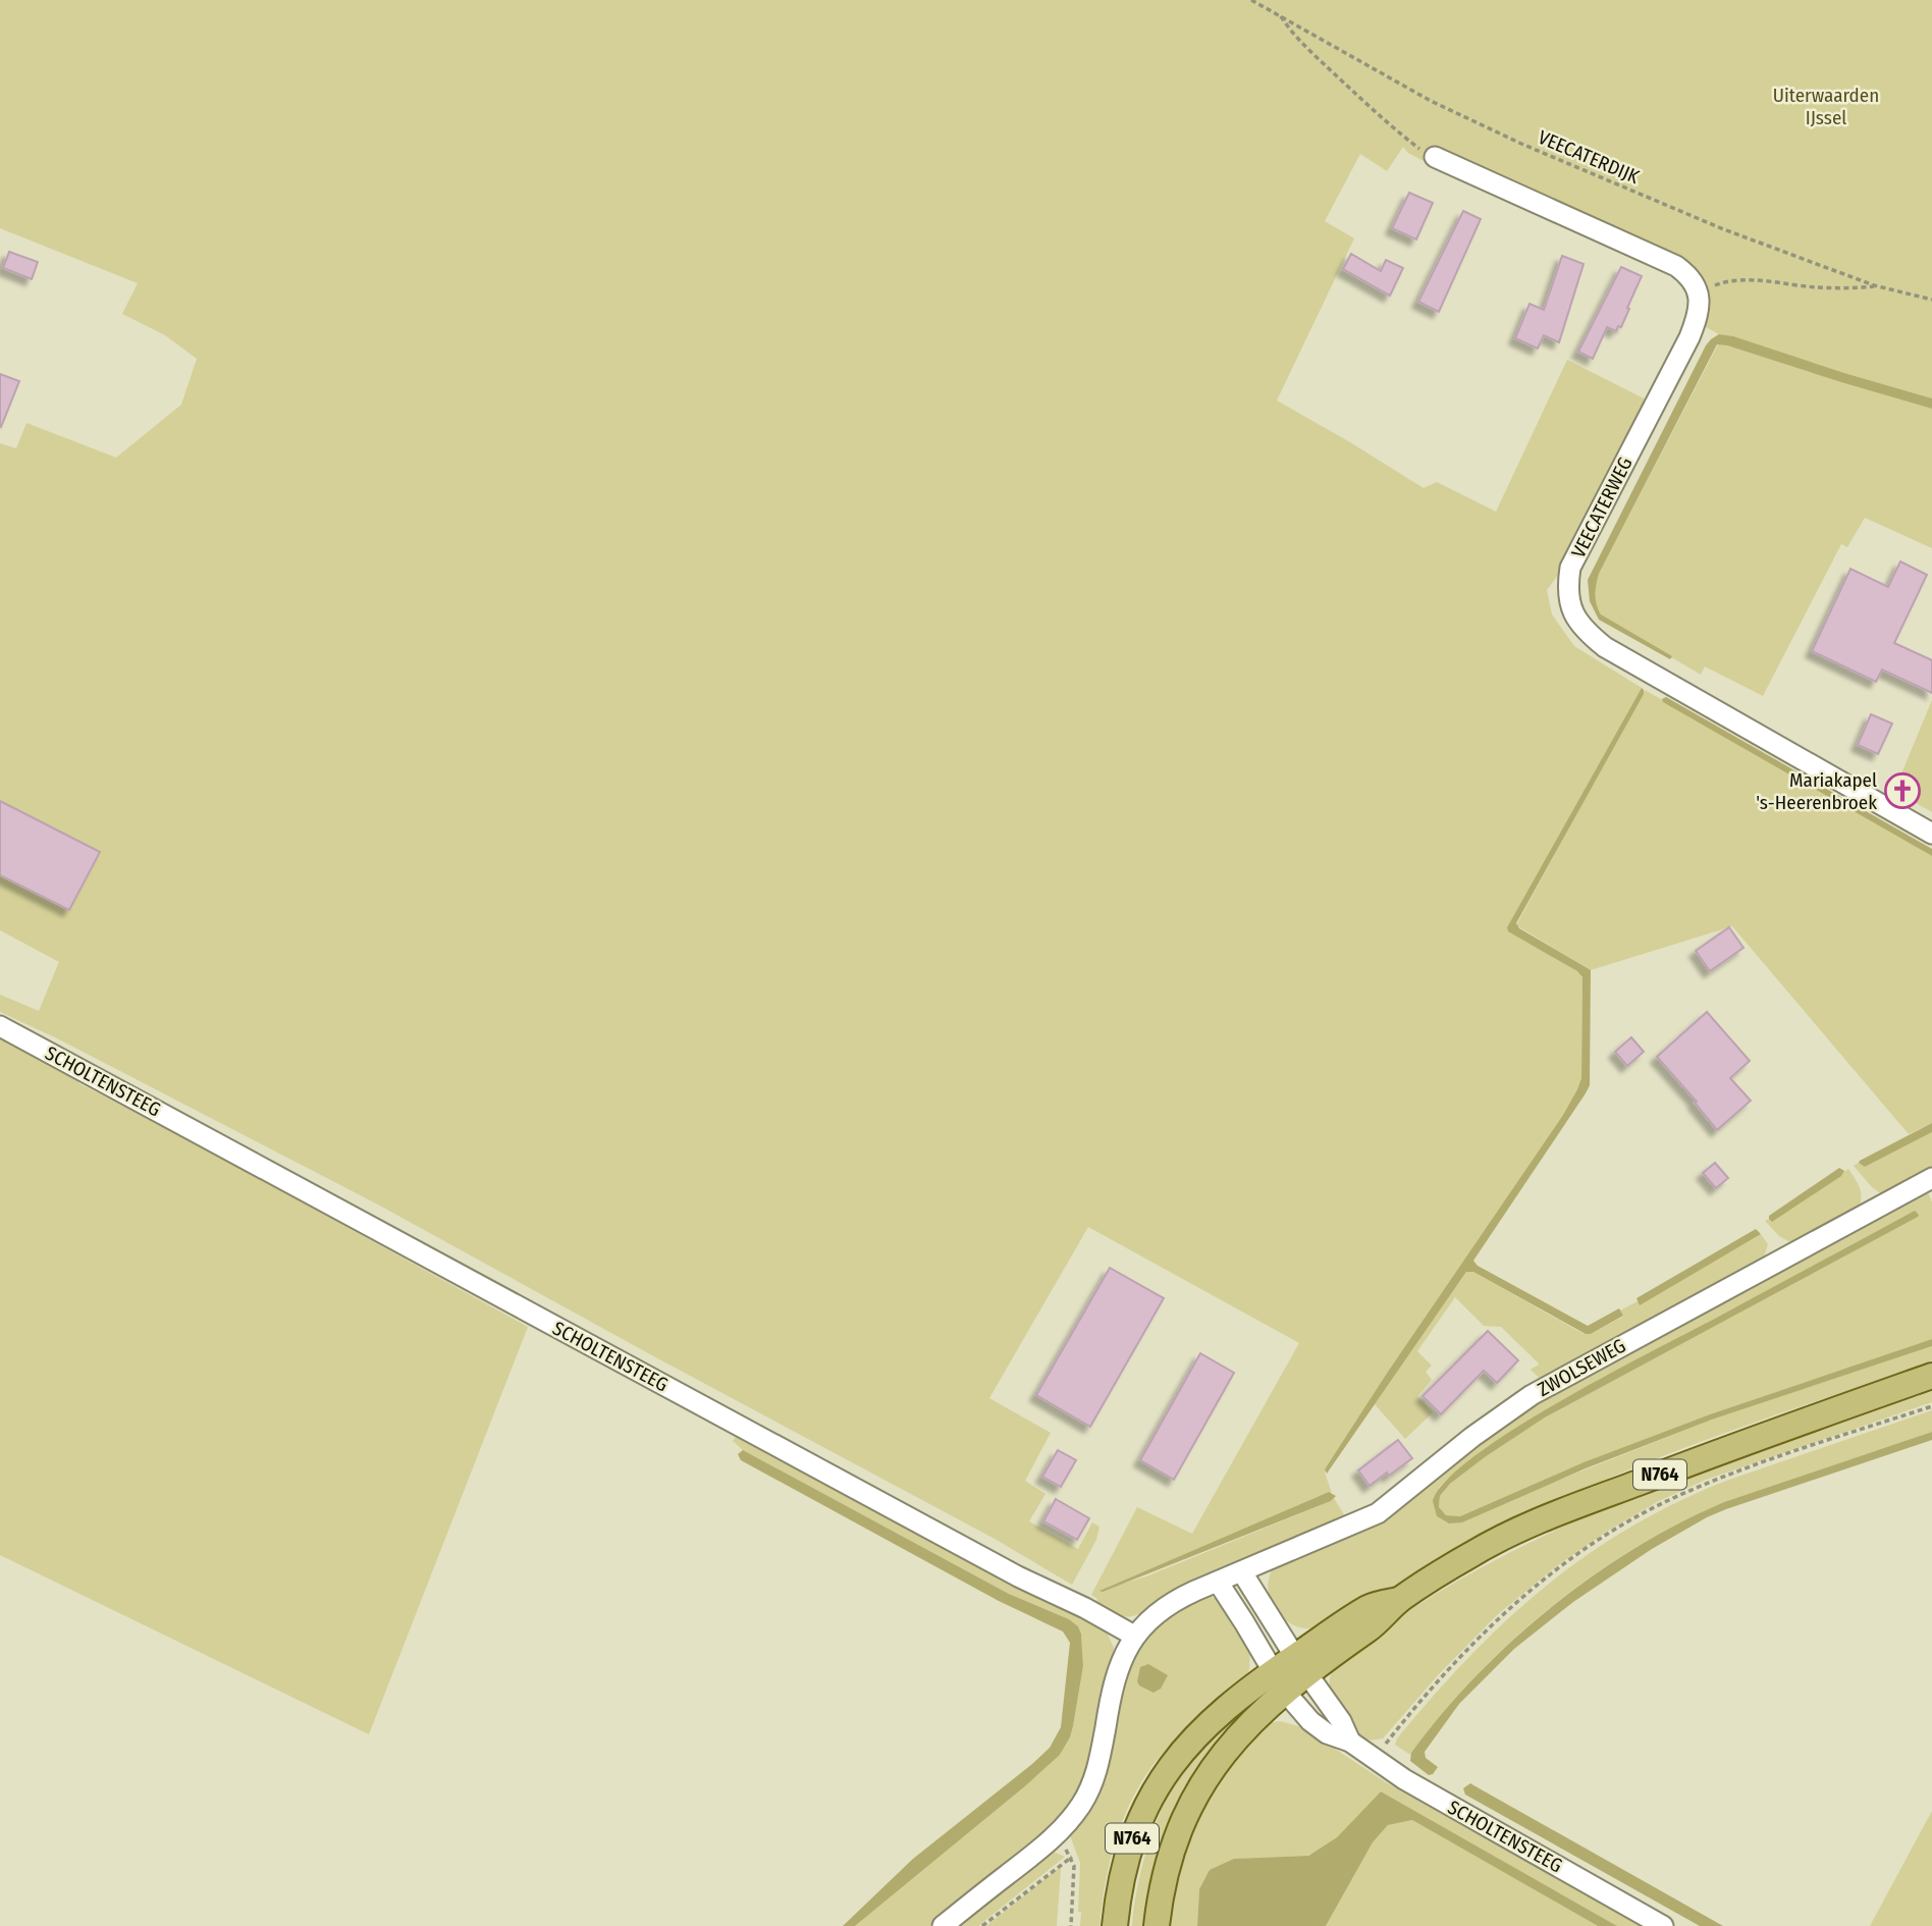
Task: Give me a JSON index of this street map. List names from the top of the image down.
{
  "streets": {
    "main road": ["N764"],
    "street": ["VEECATERWEG", "SCHOLTENSTEEG", "ZWOLSEWEG"],
    "path": ["VEECATERDIJK"]
  },
  "crossings": [
    ["SCHOLTENSTEEG", "ZWOLSEWEG"],
    ["SCHOLTENSTEEG", "N764"]
  ],
  "parks": ["Uiterwaarden IJssel"],
  "places": {
    "church": ["Mariakapel 's-Heerenbroek"]
  }
}
